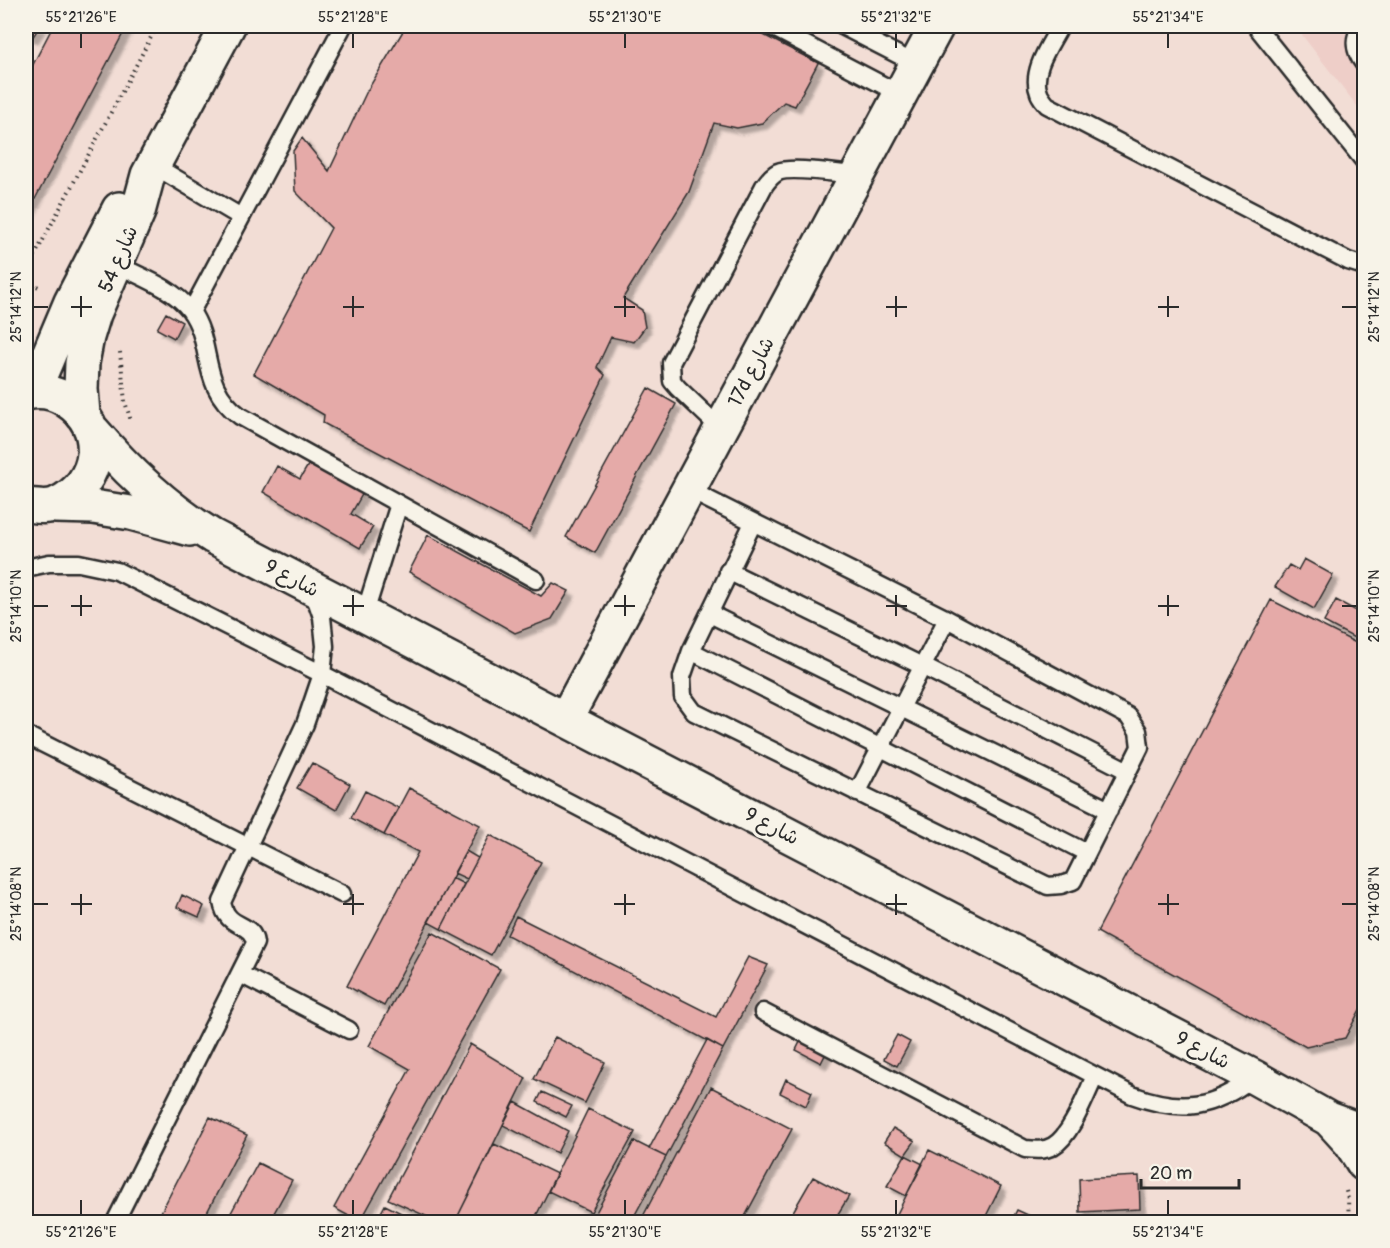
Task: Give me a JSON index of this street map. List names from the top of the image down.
{
  "streets": {
    "street": ["شارع 54", "17d شارع", "شارع 9"]
  },
  "crossings": [
    ["شارع 54", "شارع 9"],
    ["17d شارع", "شارع 9"]
  ],
  "scale_bar": "20 m",
  "coordinates": [
    "55°21'26\"E",
    "55°21'28\"E",
    "55°21'30\"E",
    "55°21'32\"E",
    "55°21'34\"E",
    "25°14'12\"N",
    "25°14'10\"N",
    "25°14'08\"N"
  ]
}
